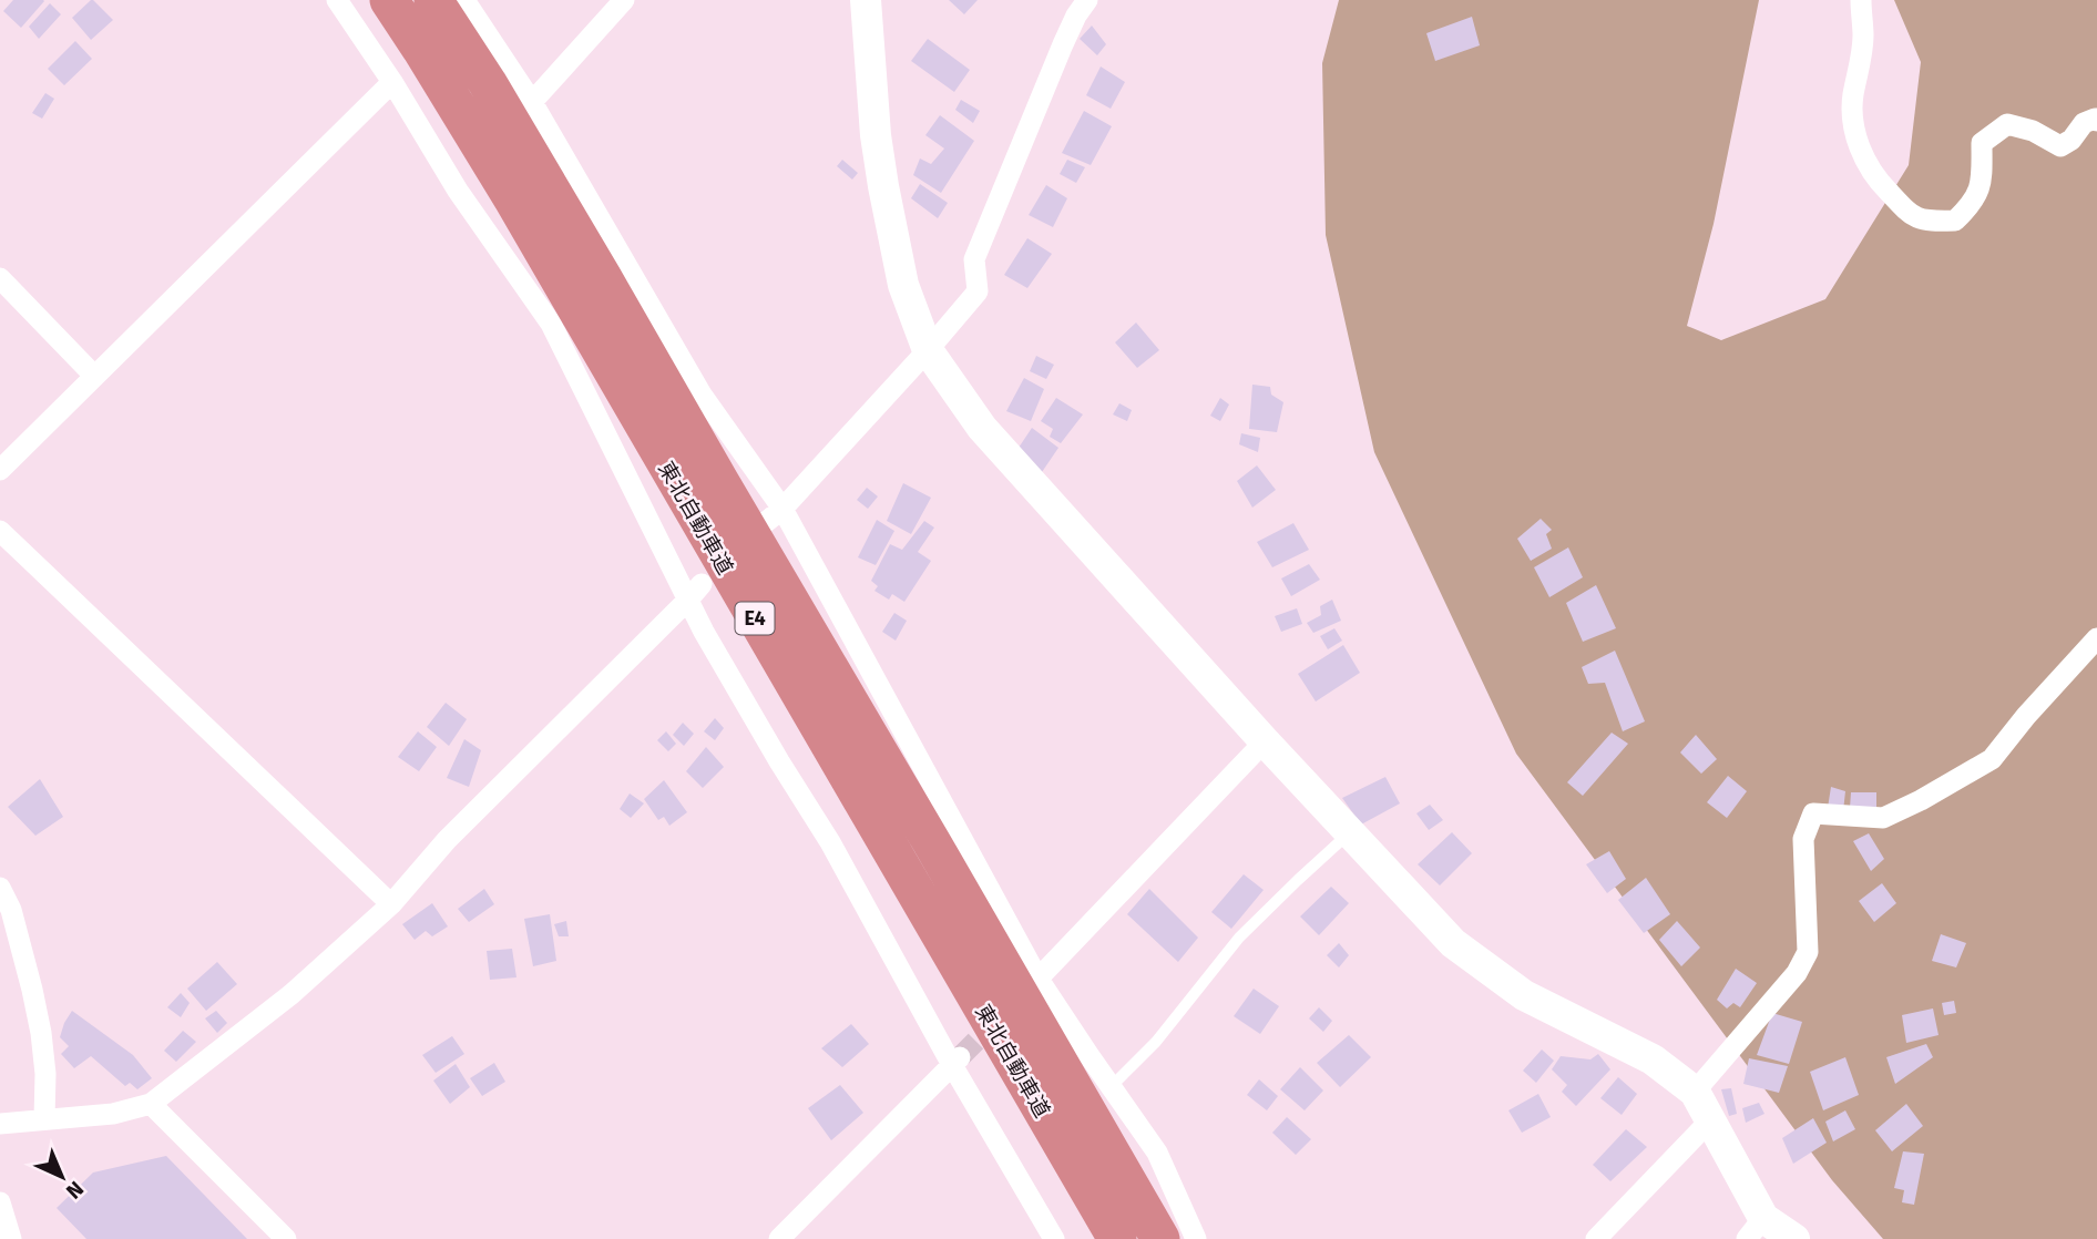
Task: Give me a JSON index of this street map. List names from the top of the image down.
{
  "streets": {
    "highway": ["東北自動車道", "E4"]
  },
  "north": "bottom right"
}
